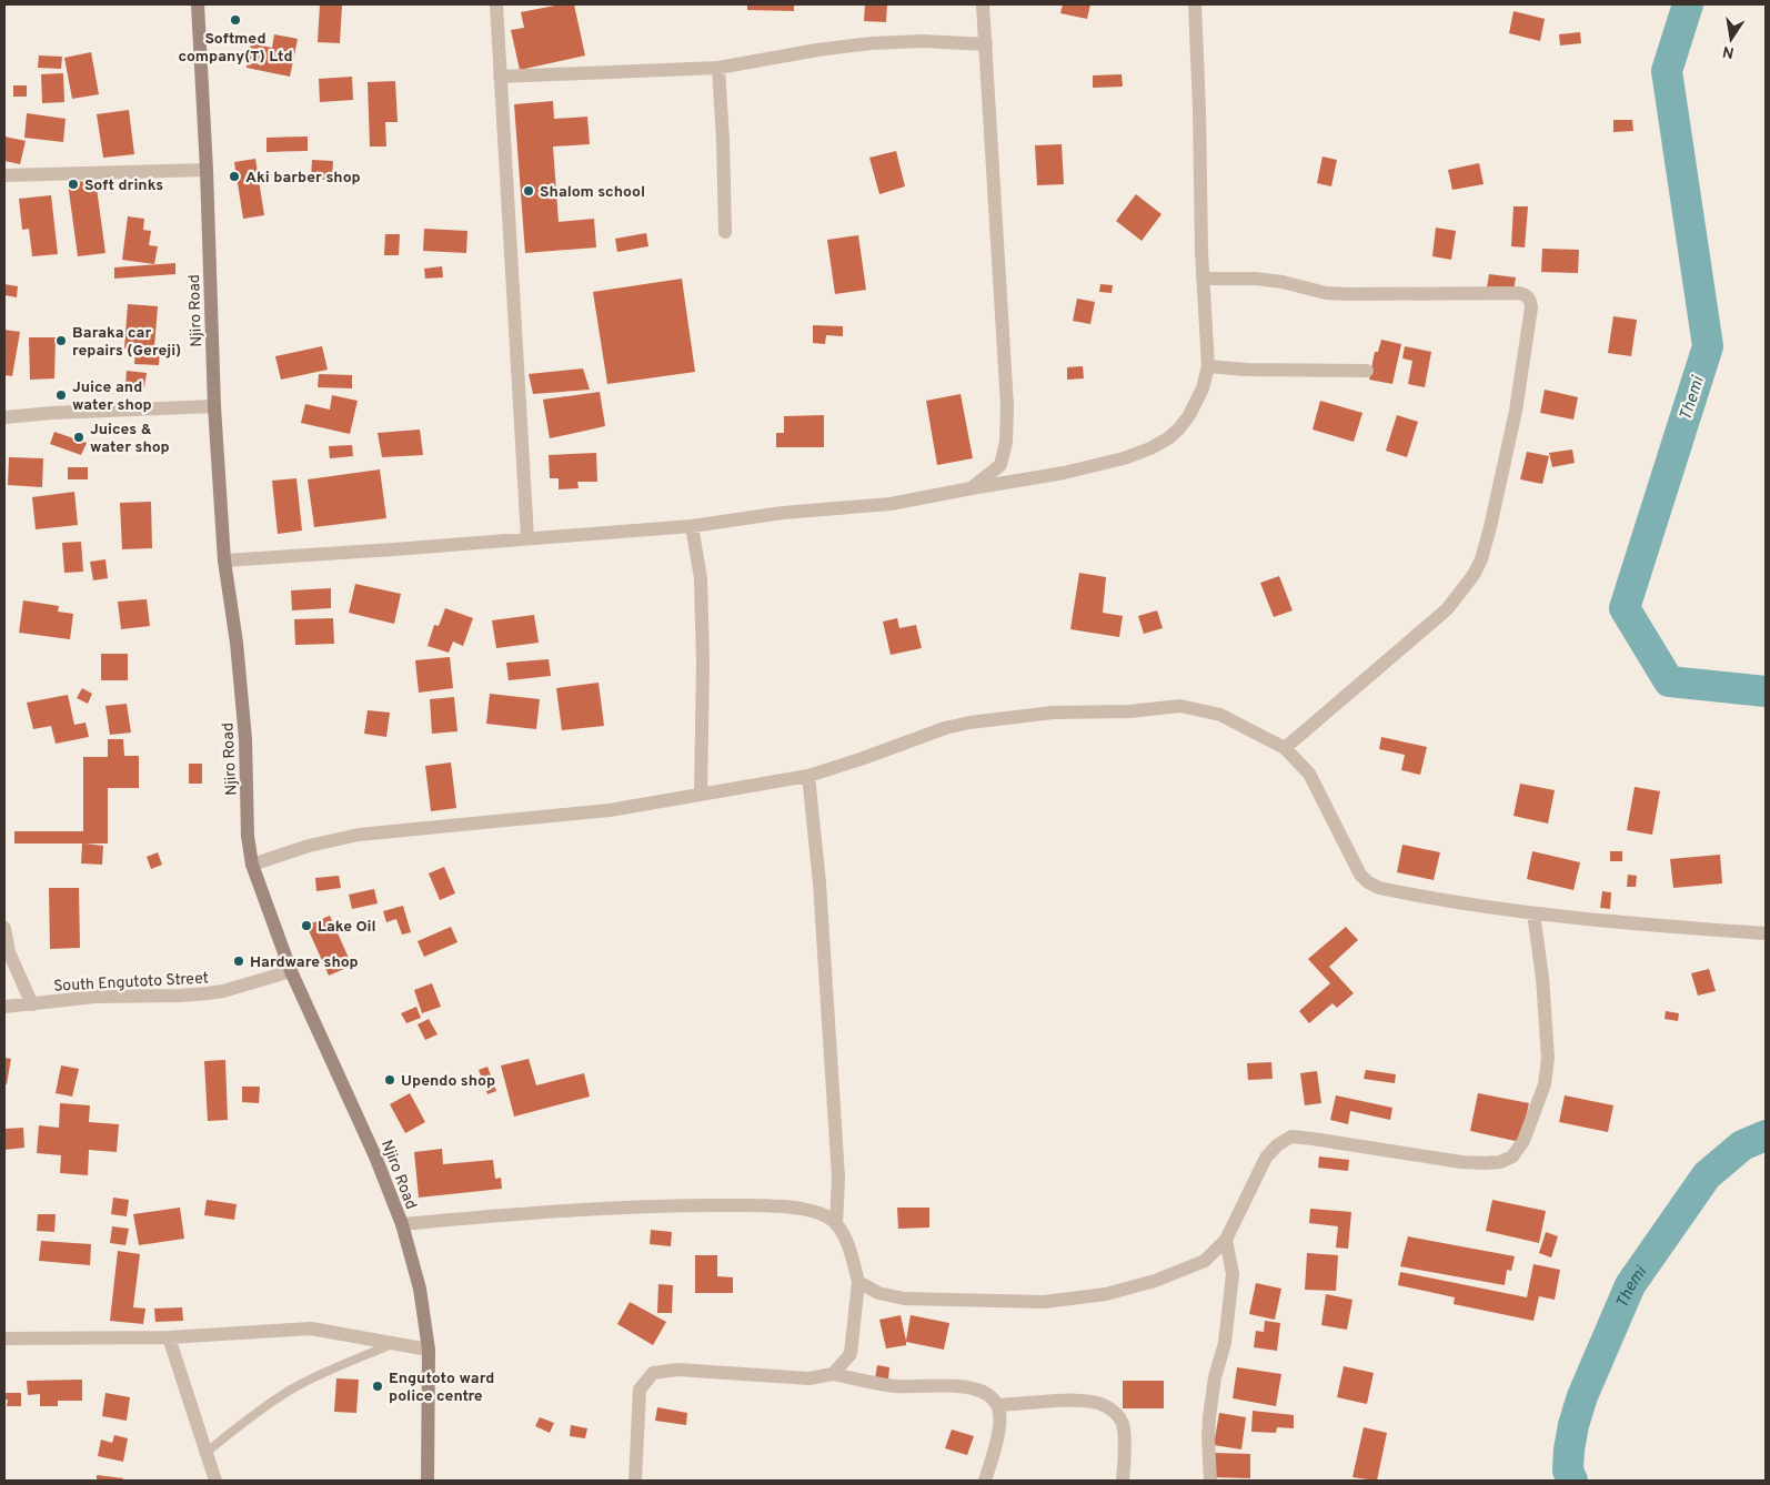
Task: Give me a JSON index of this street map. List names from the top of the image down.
{
  "streets": {
    "street": ["Njiro Road", "South Engutoto Street"]
  },
  "crossings": [
    ["Njiro Road", "South Engutoto Street"]
  ],
  "water": ["Themi"],
  "places": [
    "Softmed company(T) Ltd",
    "Aki barber shop",
    "Soft drinks",
    "Shalom school",
    "Baraka car repairs (Gereji)",
    "Juice and water shop",
    "Juices & water shop",
    "Lake Oil",
    "Hardware shop",
    "Upendo shop",
    "Engutoto ward police centre"
  ],
  "north": "bottom"
}
